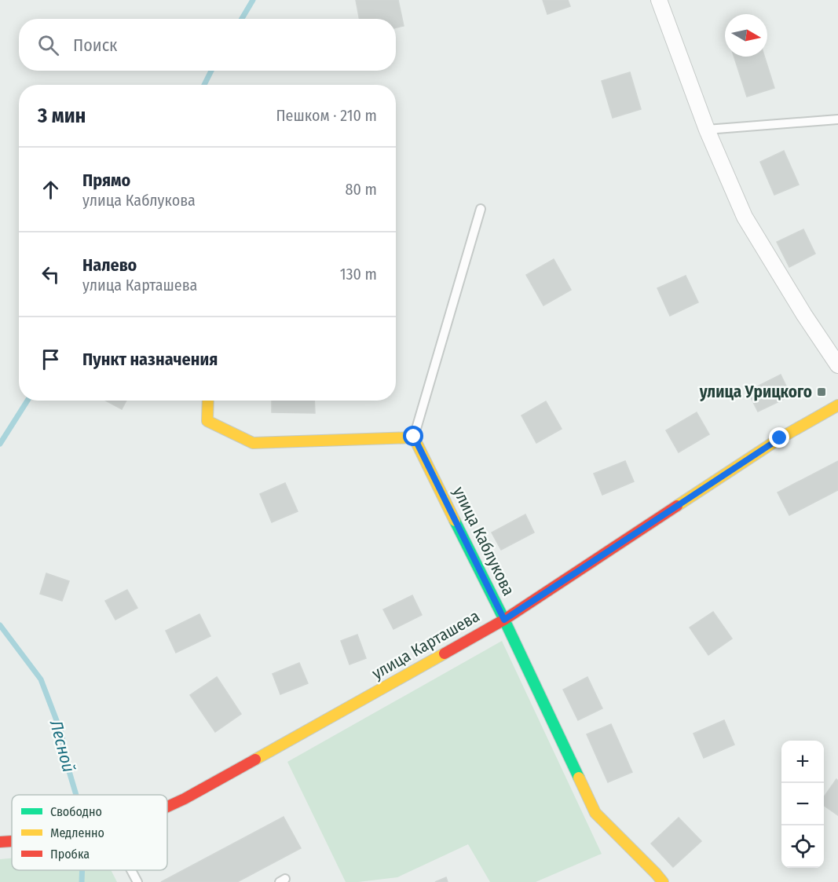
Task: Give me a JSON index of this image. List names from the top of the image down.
{
  "streets": {
    "main road": ["улица Каблукова", "улица Карташева"]
  },
  "crossings": [
    ["улица Каблукова", "улица Карташева"]
  ],
  "water": ["Лесной"],
  "places": {
    "transit": ["улица Урицкого"]
  },
  "legend": ["Свободно", "Медленно", "Пробка"],
  "north": "right",
  "page": {
    "search": "Поиск",
    "heading": ["3 мин", "Пешком · 210 m"],
    "list": [
      ["Прямо", "улица Каблукова", "80 m"],
      ["Налево", "улица Карташева", "130 m"],
      "Пункт назначения"
    ],
    "map_buttons": ["+", "−"]
  }
}
